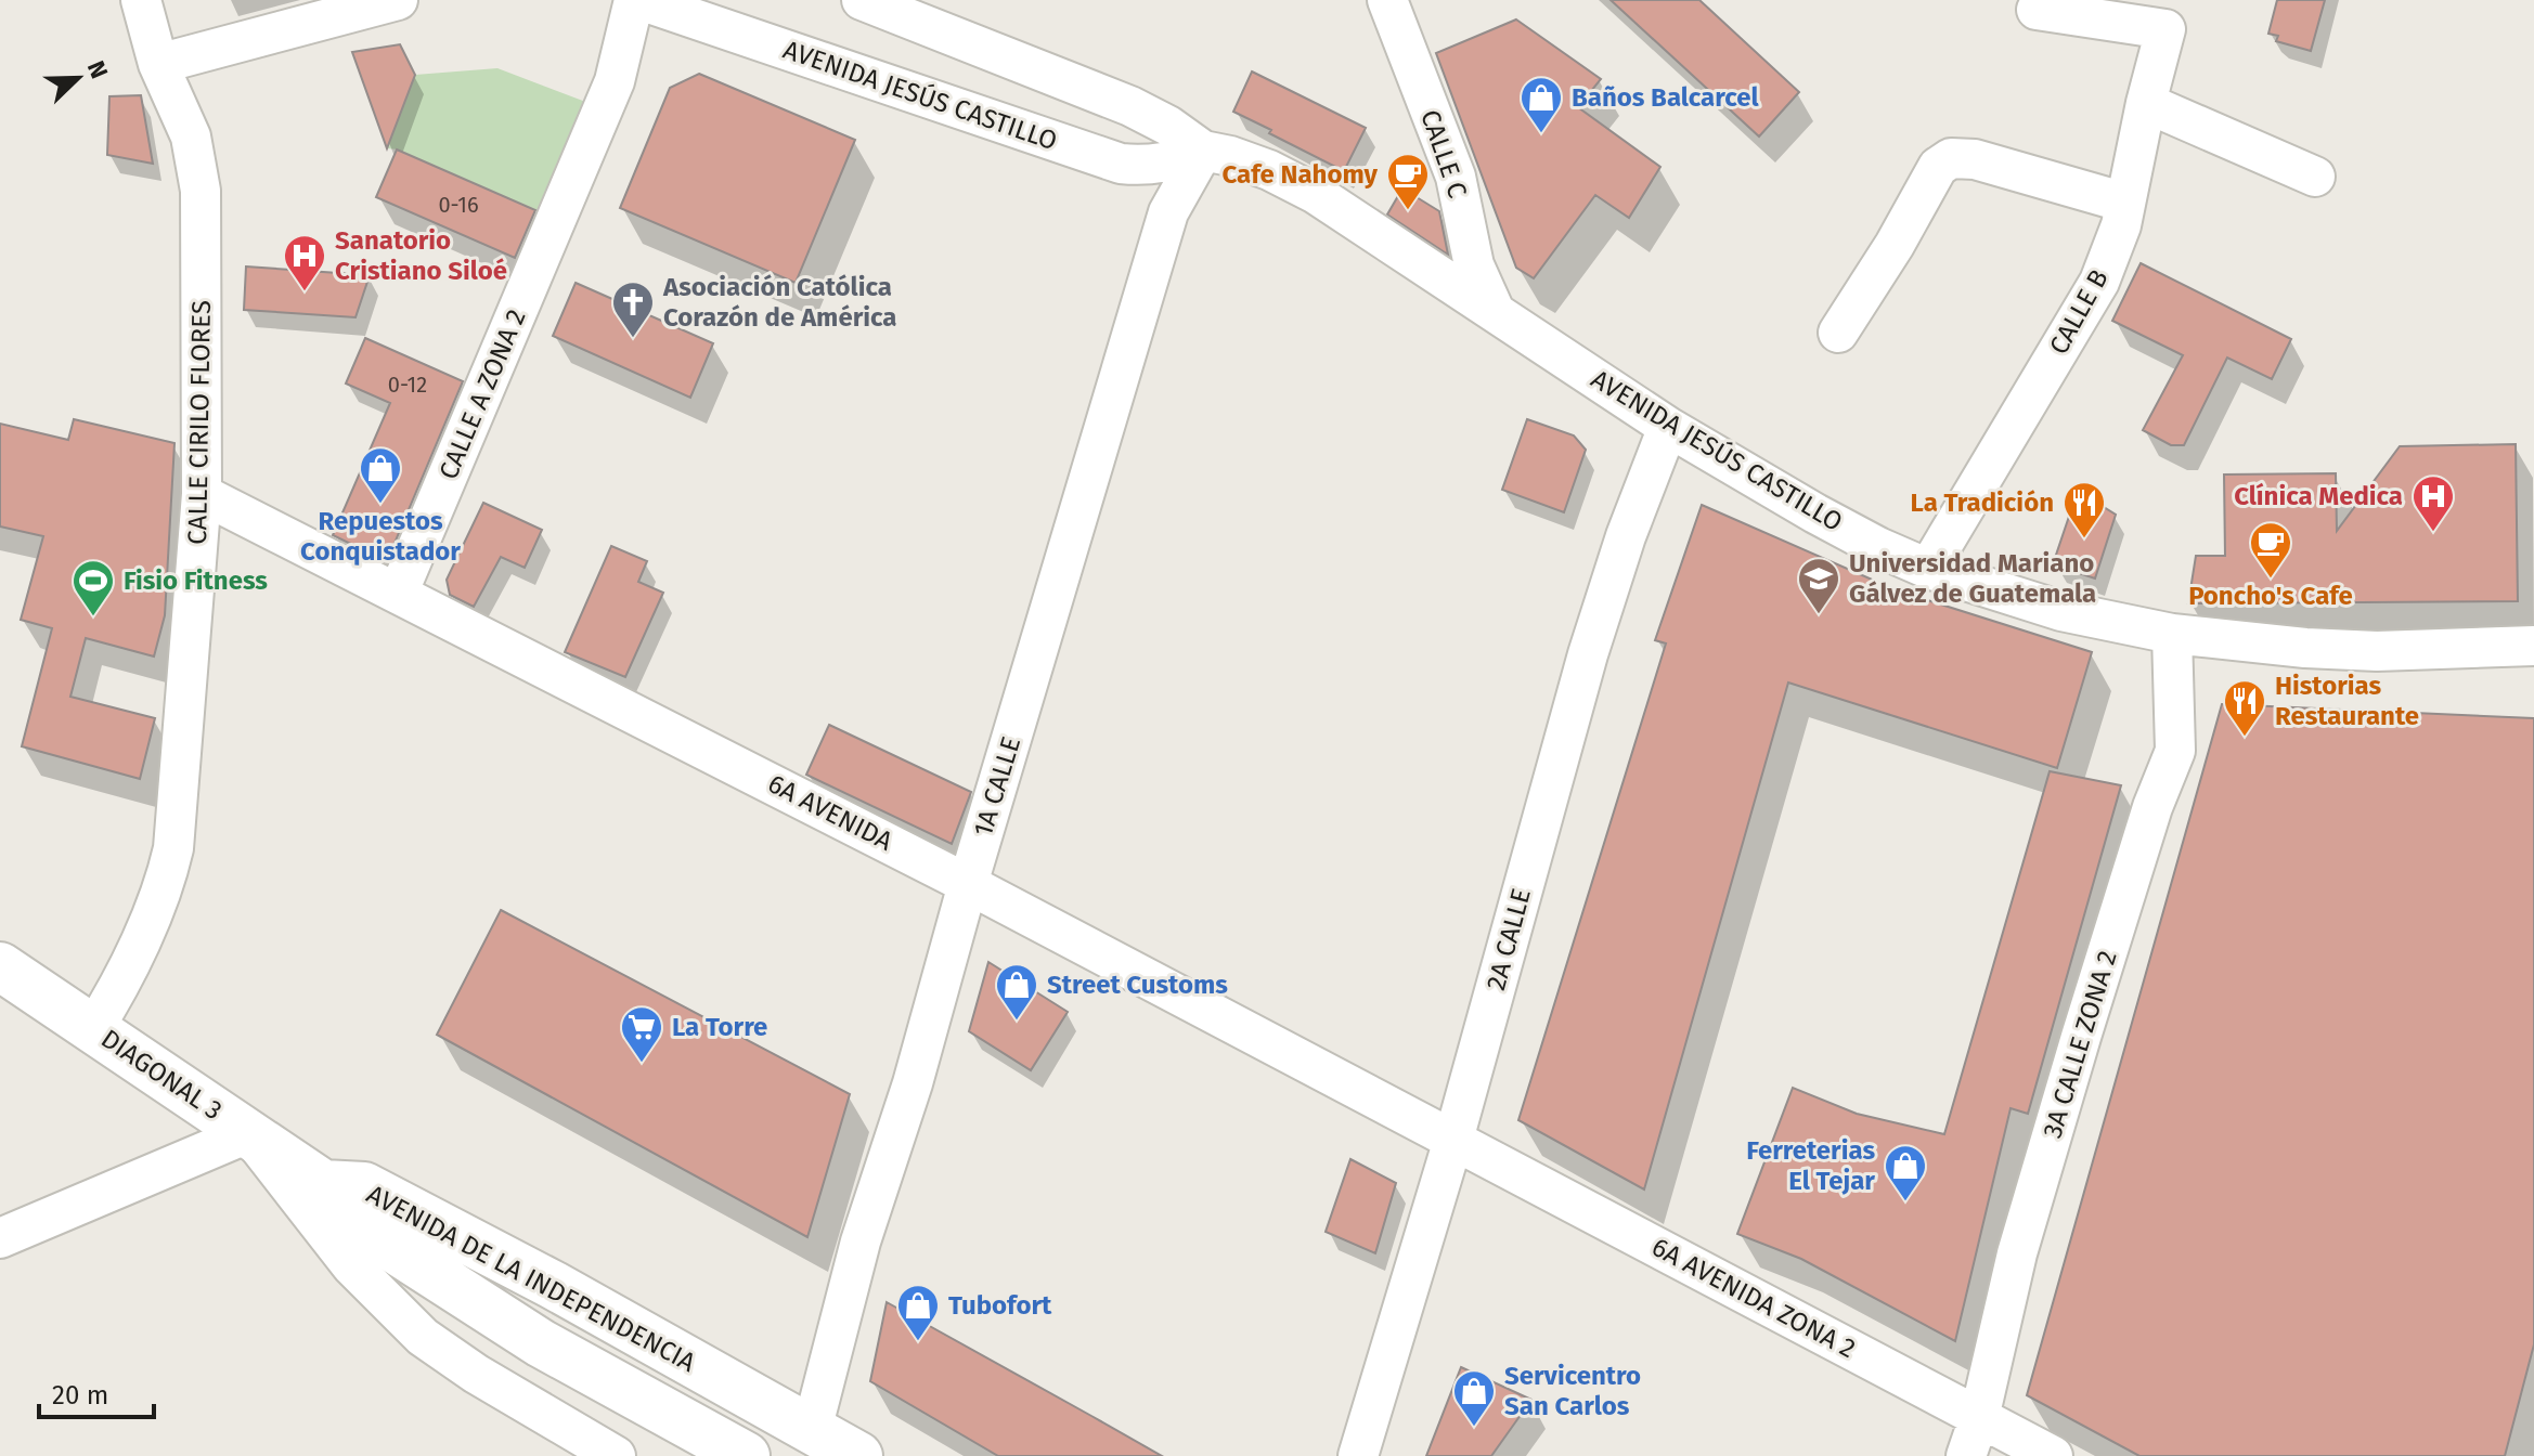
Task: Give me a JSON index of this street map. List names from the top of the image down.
{
  "streets": {
    "main road": ["DIAGONAL 3", "AVENIDA DE LA INDEPENDENCIA"],
    "street": [
      "AVENIDA JESÚS CASTILLO",
      "CALLE C",
      "CALLE B",
      "CALLE A ZONA 2",
      "CALLE CIRILO FLORES",
      "1A CALLE",
      "6A AVENIDA",
      "2A CALLE",
      "3A CALLE ZONA 2",
      "6A AVENIDA ZONA 2"
    ]
  },
  "crossings": [
    ["AVENIDA JESÚS CASTILLO", "CALLE C"],
    ["AVENIDA JESÚS CASTILLO", "CALLE B"],
    ["AVENIDA JESÚS CASTILLO", "CALLE A ZONA 2"],
    ["AVENIDA JESÚS CASTILLO", "1A CALLE"],
    ["AVENIDA JESÚS CASTILLO", "2A CALLE"],
    ["AVENIDA JESÚS CASTILLO", "3A CALLE ZONA 2"],
    ["CALLE A ZONA 2", "6A AVENIDA"],
    ["CALLE CIRILO FLORES", "6A AVENIDA"],
    ["CALLE CIRILO FLORES", "DIAGONAL 3"],
    ["1A CALLE", "6A AVENIDA"],
    ["1A CALLE", "AVENIDA DE LA INDEPENDENCIA"],
    ["6A AVENIDA", "2A CALLE"],
    ["6A AVENIDA", "6A AVENIDA ZONA 2"],
    ["2A CALLE", "6A AVENIDA ZONA 2"],
    ["3A CALLE ZONA 2", "6A AVENIDA ZONA 2"],
    ["DIAGONAL 3", "AVENIDA DE LA INDEPENDENCIA"]
  ],
  "places": {
    "shop": [
      "Baños Balcarcel",
      "Repuestos Conquistador",
      "Street Customs",
      "Ferreterias El Tejar",
      "Tubofort",
      "Servicentro San Carlos"
    ],
    "cafe": ["Cafe Nahomy", "Poncho's Cafe"],
    "hospital": ["Sanatorio Cristiano Siloé", "Clínica Medica"],
    "church": ["Asociación Católica Corazón de América"],
    "restaurant": ["La Tradición", "Historias Restaurante"],
    "school or university": ["Universidad Mariano Gálvez de Guatemala"],
    "sports": ["Fisio Fitness"],
    "supermarket": ["La Torre"]
  },
  "house_numbers": ["0-16", "0-12"],
  "scale_bar": "20 m",
  "north": "top right"
}
